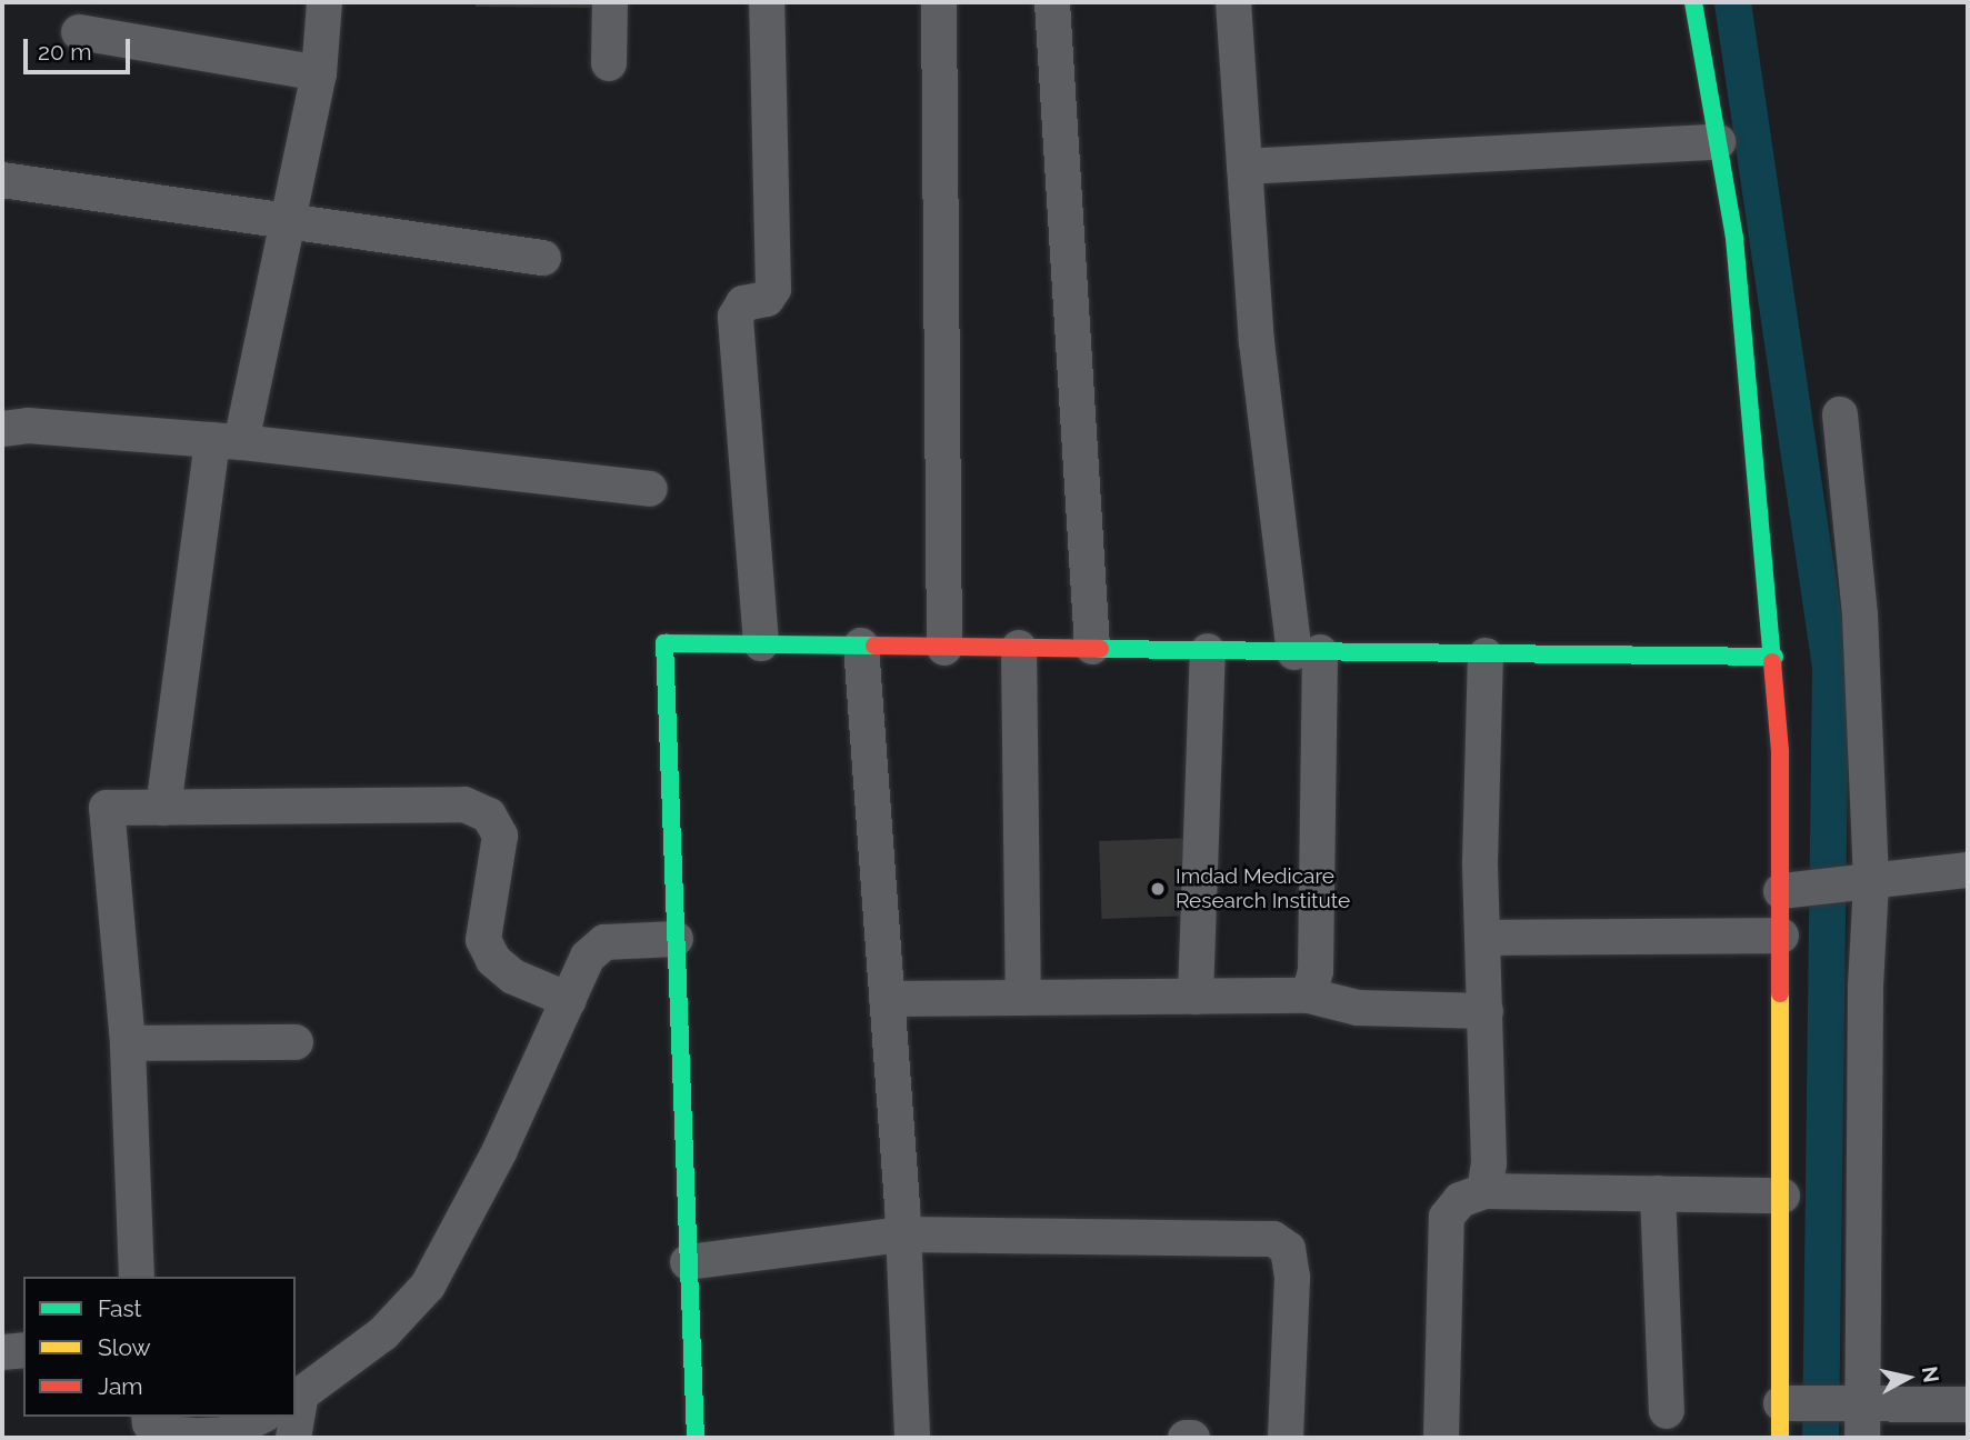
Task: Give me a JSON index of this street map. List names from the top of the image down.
{
  "places": ["Imdad Medicare Research Institute"],
  "legend": ["Fast", "Slow", "Jam"],
  "scale_bar": "20 m",
  "north": "right"
}
